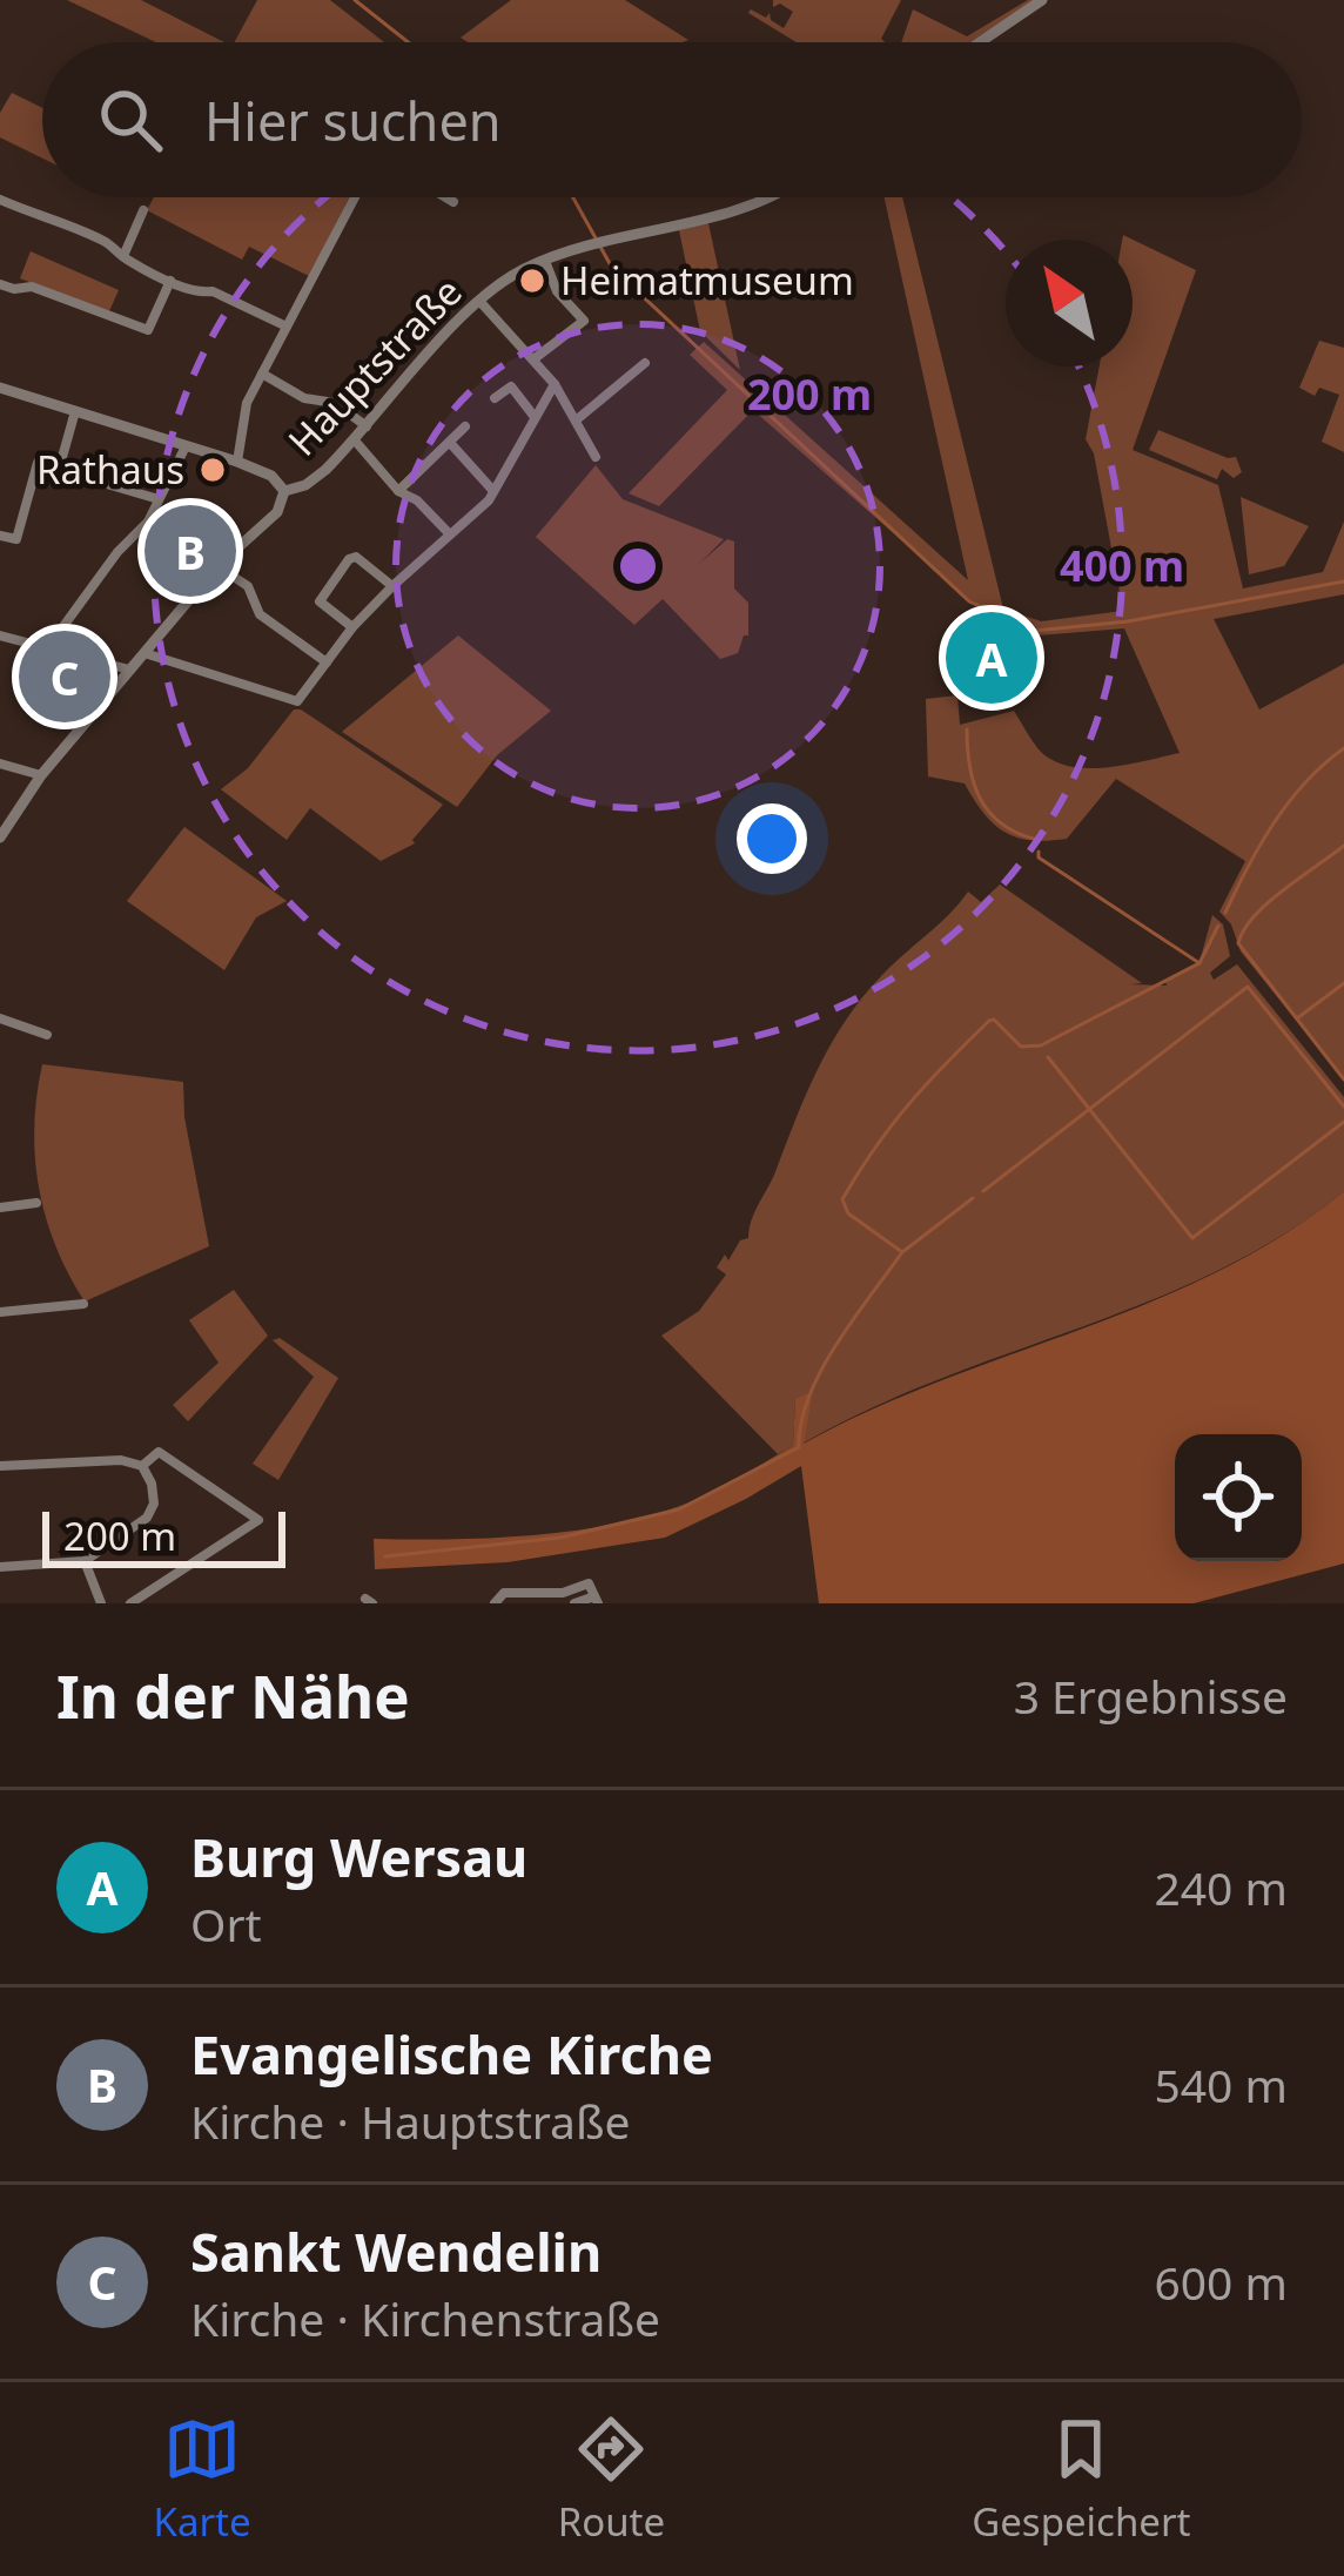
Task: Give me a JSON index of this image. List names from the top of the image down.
{
  "streets": {
    "street": ["Hauptstraße"]
  },
  "places": ["Heimatmuseum", "Rathaus"],
  "scale_bar": "200 m",
  "north": "top left",
  "page": {
    "search": "Hier suchen",
    "pins": ["B", "A", "C"],
    "scale": "200 m",
    "heading": ["In der Nähe", "3 Ergebnisse"],
    "list": [
      {
        "mark": "A",
        "name": "Burg Wersau",
        "note": "Ort",
        "value": "240 m"
      },
      {
        "mark": "B",
        "name": "Evangelische Kirche",
        "note": "Kirche · Hauptstraße",
        "value": "540 m"
      },
      {
        "mark": "C",
        "name": "Sankt Wendelin",
        "note": "Kirche · Kirchenstraße",
        "value": "600 m"
      }
    ],
    "nav": ["Karte", "Route", "Gespeichert"]
  },
  "rings": ["200 m", "400 m"]
}
